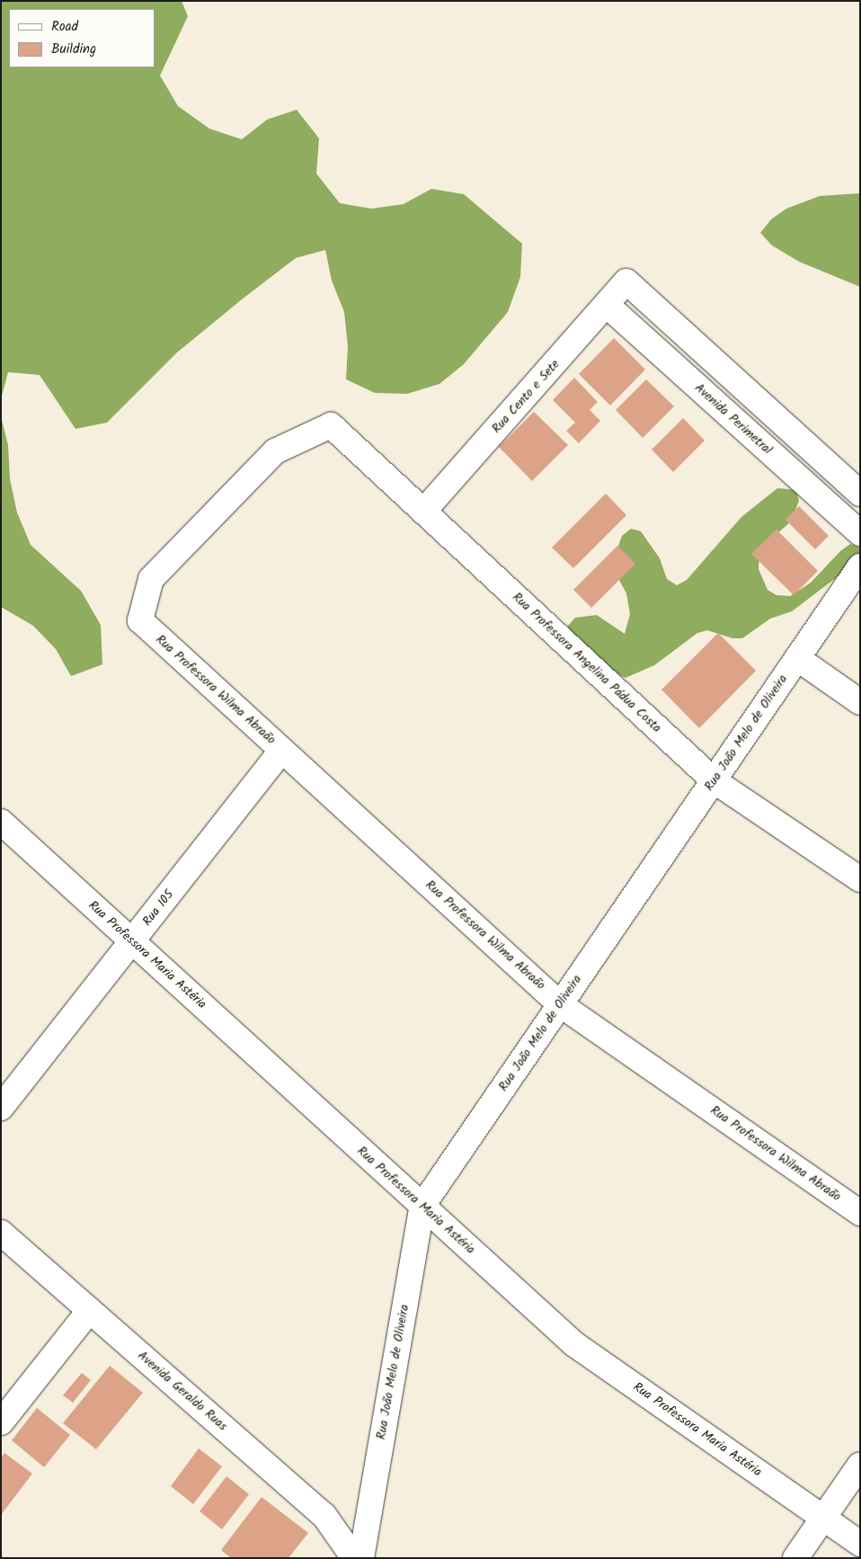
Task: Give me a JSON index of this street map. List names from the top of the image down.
{
  "streets": {
    "street": [
      "Rua Cento e Sete",
      "Avenida Perimetral",
      "Rua Professora Angelina Pádua Costa",
      "Rua Professora Wilma Abraão",
      "Rua João Melo de Oliveira",
      "Rua 105",
      "Rua Professora Maria Astéria",
      "Avenida Geraldo Ruas"
    ]
  },
  "crossings": [
    ["Rua Cento e Sete", "Avenida Perimetral"],
    ["Rua Cento e Sete", "Rua Professora Angelina Pádua Costa"],
    ["Rua Professora Angelina Pádua Costa", "Rua Professora Wilma Abraão"],
    ["Rua Professora Angelina Pádua Costa", "Rua João Melo de Oliveira"],
    ["Rua Professora Wilma Abraão", "Rua João Melo de Oliveira"],
    ["Rua Professora Wilma Abraão", "Rua 105"],
    ["Rua João Melo de Oliveira", "Rua Professora Maria Astéria"],
    ["Rua 105", "Rua Professora Maria Astéria"]
  ],
  "legend": ["Road", "Building"]
}
